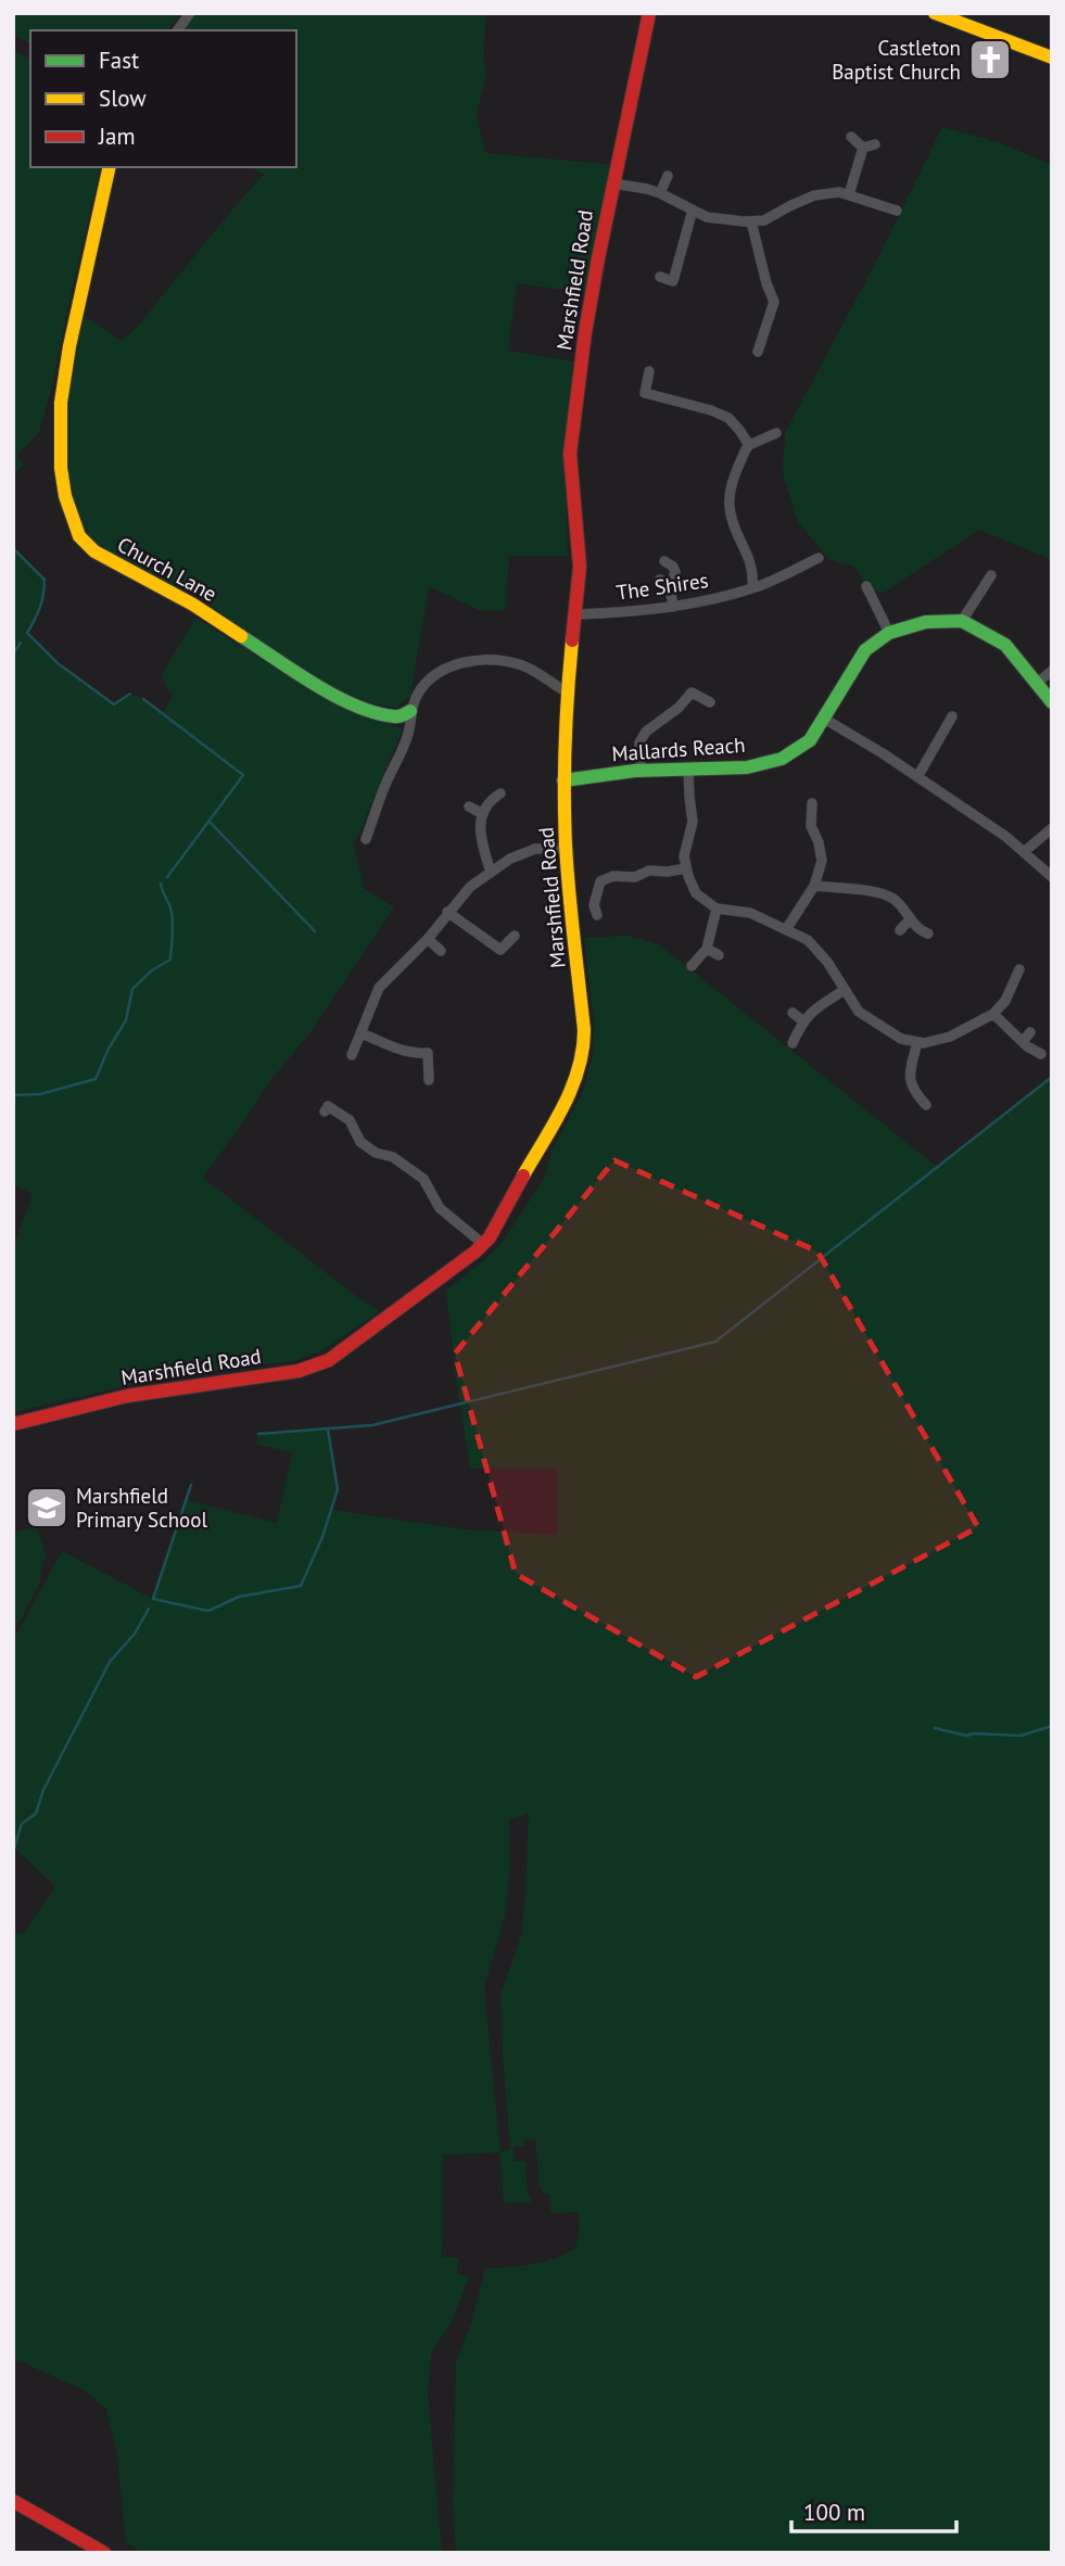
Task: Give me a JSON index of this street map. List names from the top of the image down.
{
  "streets": {
    "street": [
      "Marshfield Road",
      "Church Lane",
      "The Shires",
      "Mallards Reach"
    ]
  },
  "crossings": [
    ["Marshfield Road", "The Shires"],
    ["Marshfield Road", "Mallards Reach"]
  ],
  "places": {
    "church": ["Castleton Baptist Church"],
    "school or university": ["Marshfield Primary School"]
  },
  "legend": ["Fast", "Slow", "Jam"],
  "scale_bar": "100 m"
}
